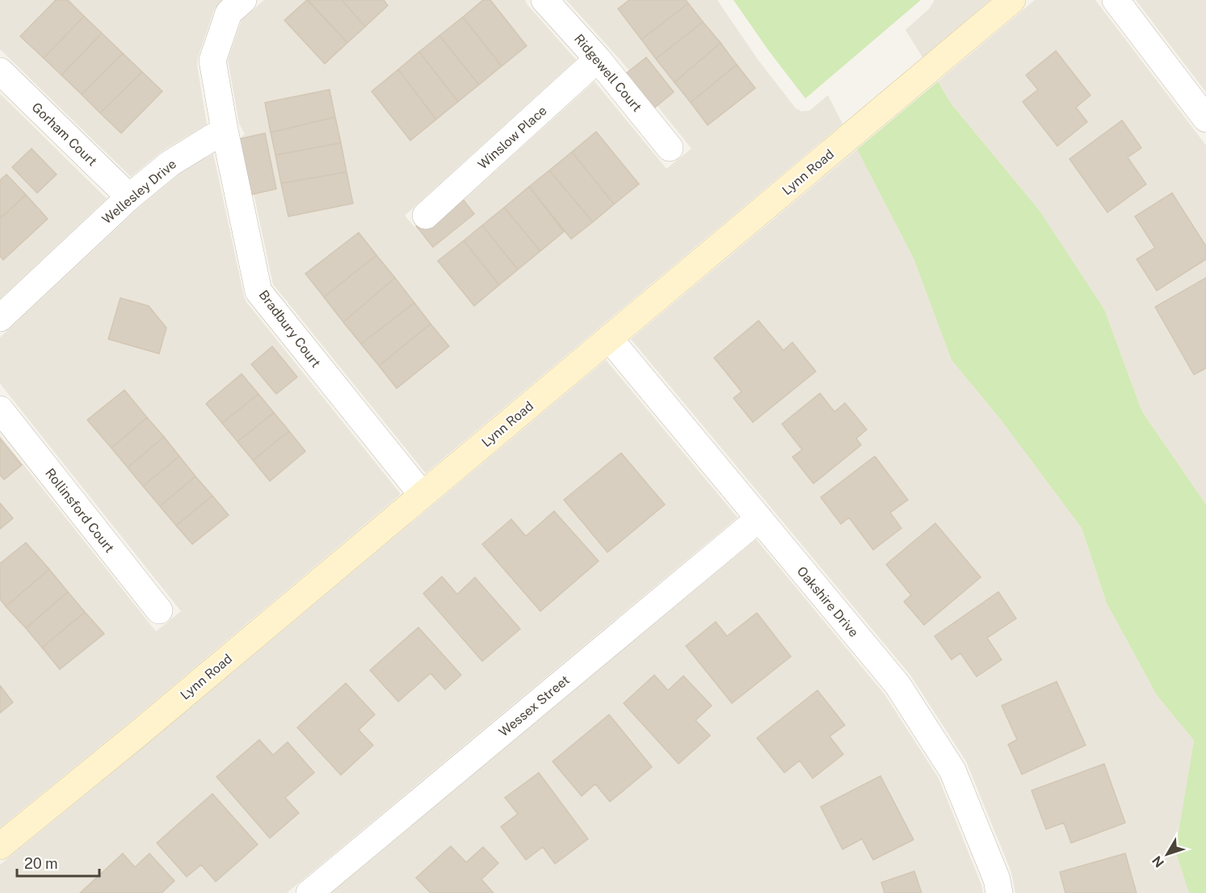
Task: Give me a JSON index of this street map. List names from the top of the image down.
{
  "streets": {
    "street": [
      "Ridgewell Court",
      "Gorham Court",
      "Winslow Place",
      "Lynn Road",
      "Wellesley Drive",
      "Bradbury Court",
      "Rollinsford Court",
      "Oakshire Drive",
      "Wessex Street"
    ]
  },
  "crossings": [
    ["Ridgewell Court", "Winslow Place"],
    ["Gorham Court", "Wellesley Drive"],
    ["Lynn Road", "Bradbury Court"],
    ["Lynn Road", "Oakshire Drive"],
    ["Wellesley Drive", "Bradbury Court"],
    ["Oakshire Drive", "Wessex Street"]
  ],
  "scale_bar": "20 m",
  "north": "bottom left"
}
